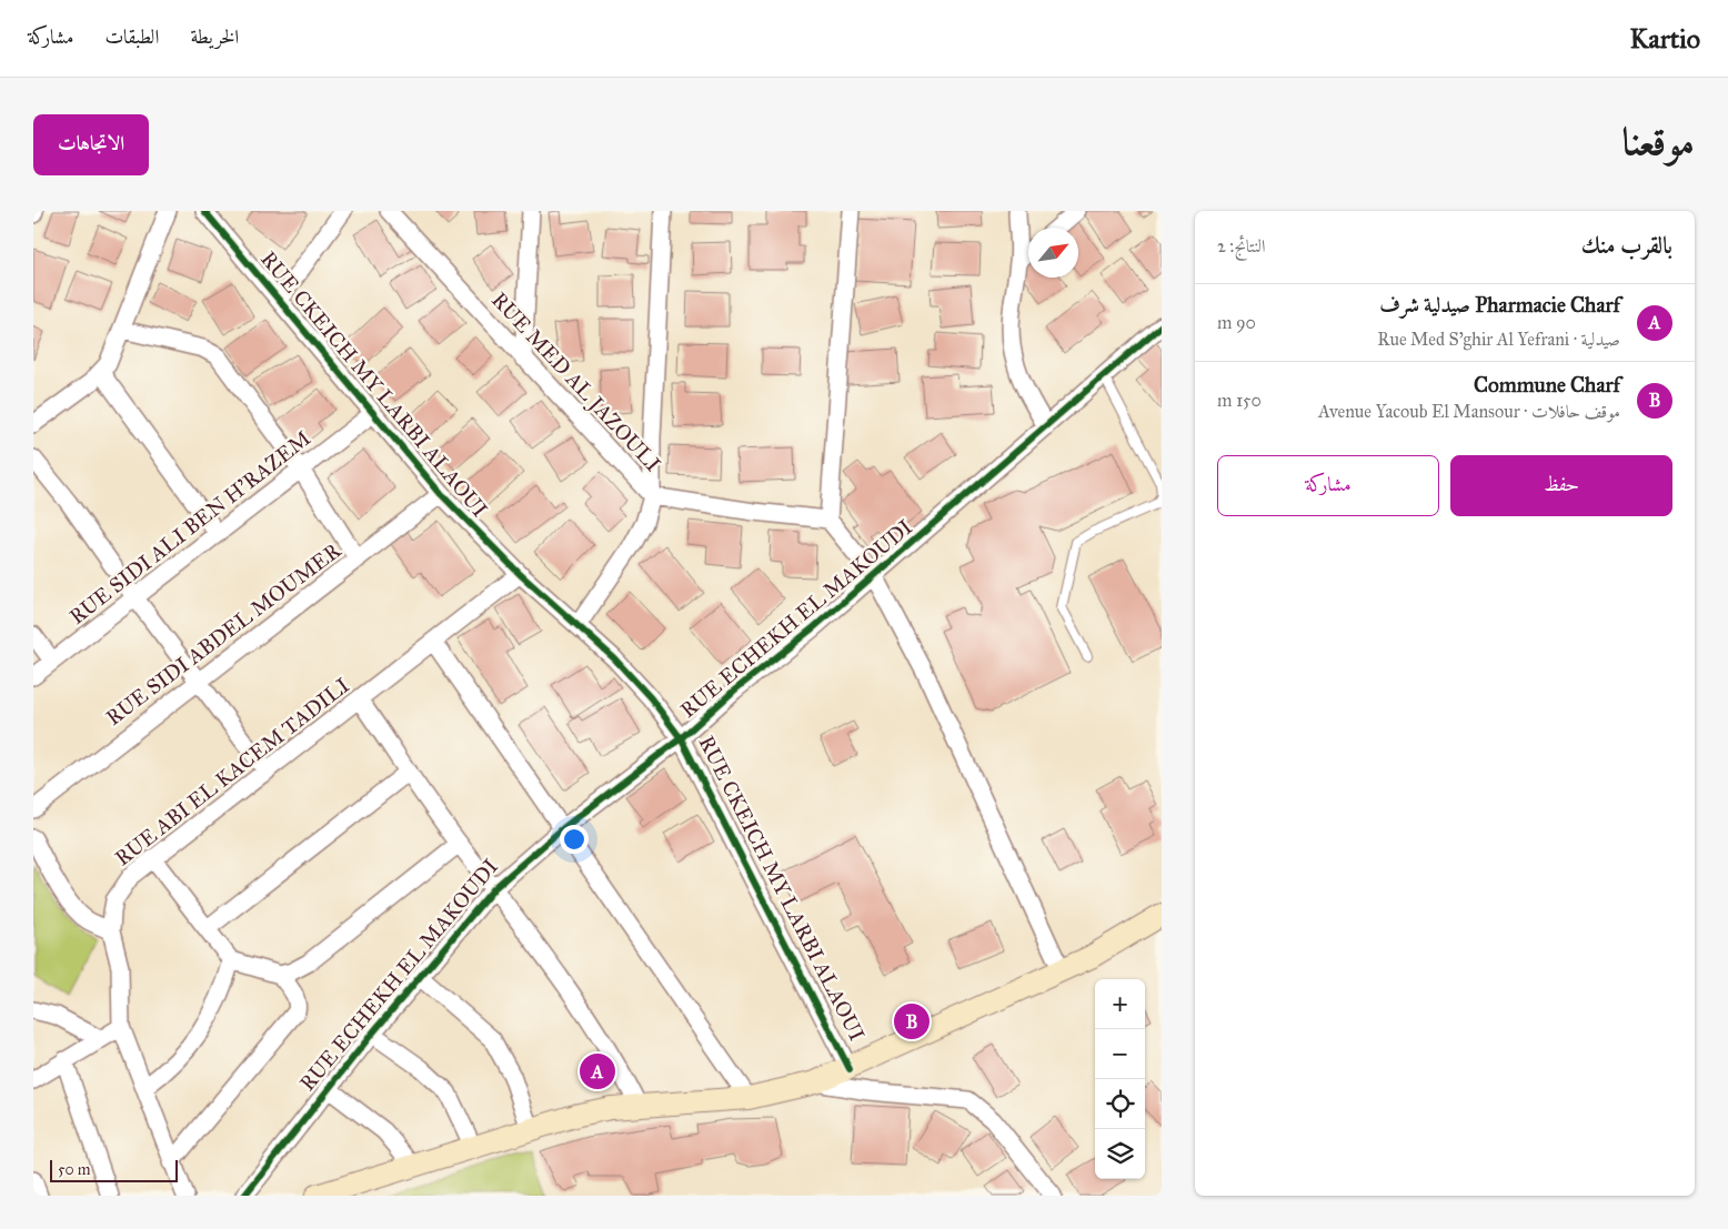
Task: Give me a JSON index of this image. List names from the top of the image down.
{
  "streets": {
    "street": [
      "RUE MED AL JAZOULI",
      "RUE CKEICH MY LARBI ALAOUI",
      "RUE SIDI ALI BEN H'RAZEM",
      "RUE ECHEKH EL MAKOUDI",
      "RUE SIDI ABDEL MOUMER",
      "RUE ABI EL KACEM TADILI"
    ]
  },
  "crossings": [
    ["RUE CKEICH MY LARBI ALAOUI", "RUE SIDI ALI BEN H'RAZEM"],
    ["RUE CKEICH MY LARBI ALAOUI", "RUE ECHEKH EL MAKOUDI"],
    ["RUE CKEICH MY LARBI ALAOUI", "RUE SIDI ABDEL MOUMER"],
    ["RUE CKEICH MY LARBI ALAOUI", "RUE ABI EL KACEM TADILI"]
  ],
  "scale_bar": "50 m",
  "north": "top right",
  "page": {
    "header": "Kartio",
    "nav": ["الخريطة", "الطبقات", "مشاركة"],
    "title": "موقعنا",
    "buttons": [
      "الاتجاهات",
      ["حفظ", "مشاركة"]
    ],
    "heading": ["بالقرب منك", "النتائج: 2"],
    "list": [
      {
        "mark": "A",
        "name": "Pharmacie Charf صيدلية شرف",
        "note": "صيدلية · Rue Med S'ghir Al Yefrani",
        "value": "90 m"
      },
      {
        "mark": "B",
        "name": "Commune Charf",
        "note": "موقف حافلات · Avenue Yacoub El Mansour",
        "value": "150 m"
      }
    ],
    "map_buttons": ["+", "−"],
    "pins": ["B", "A"],
    "scale": "50 m"
  }
}
